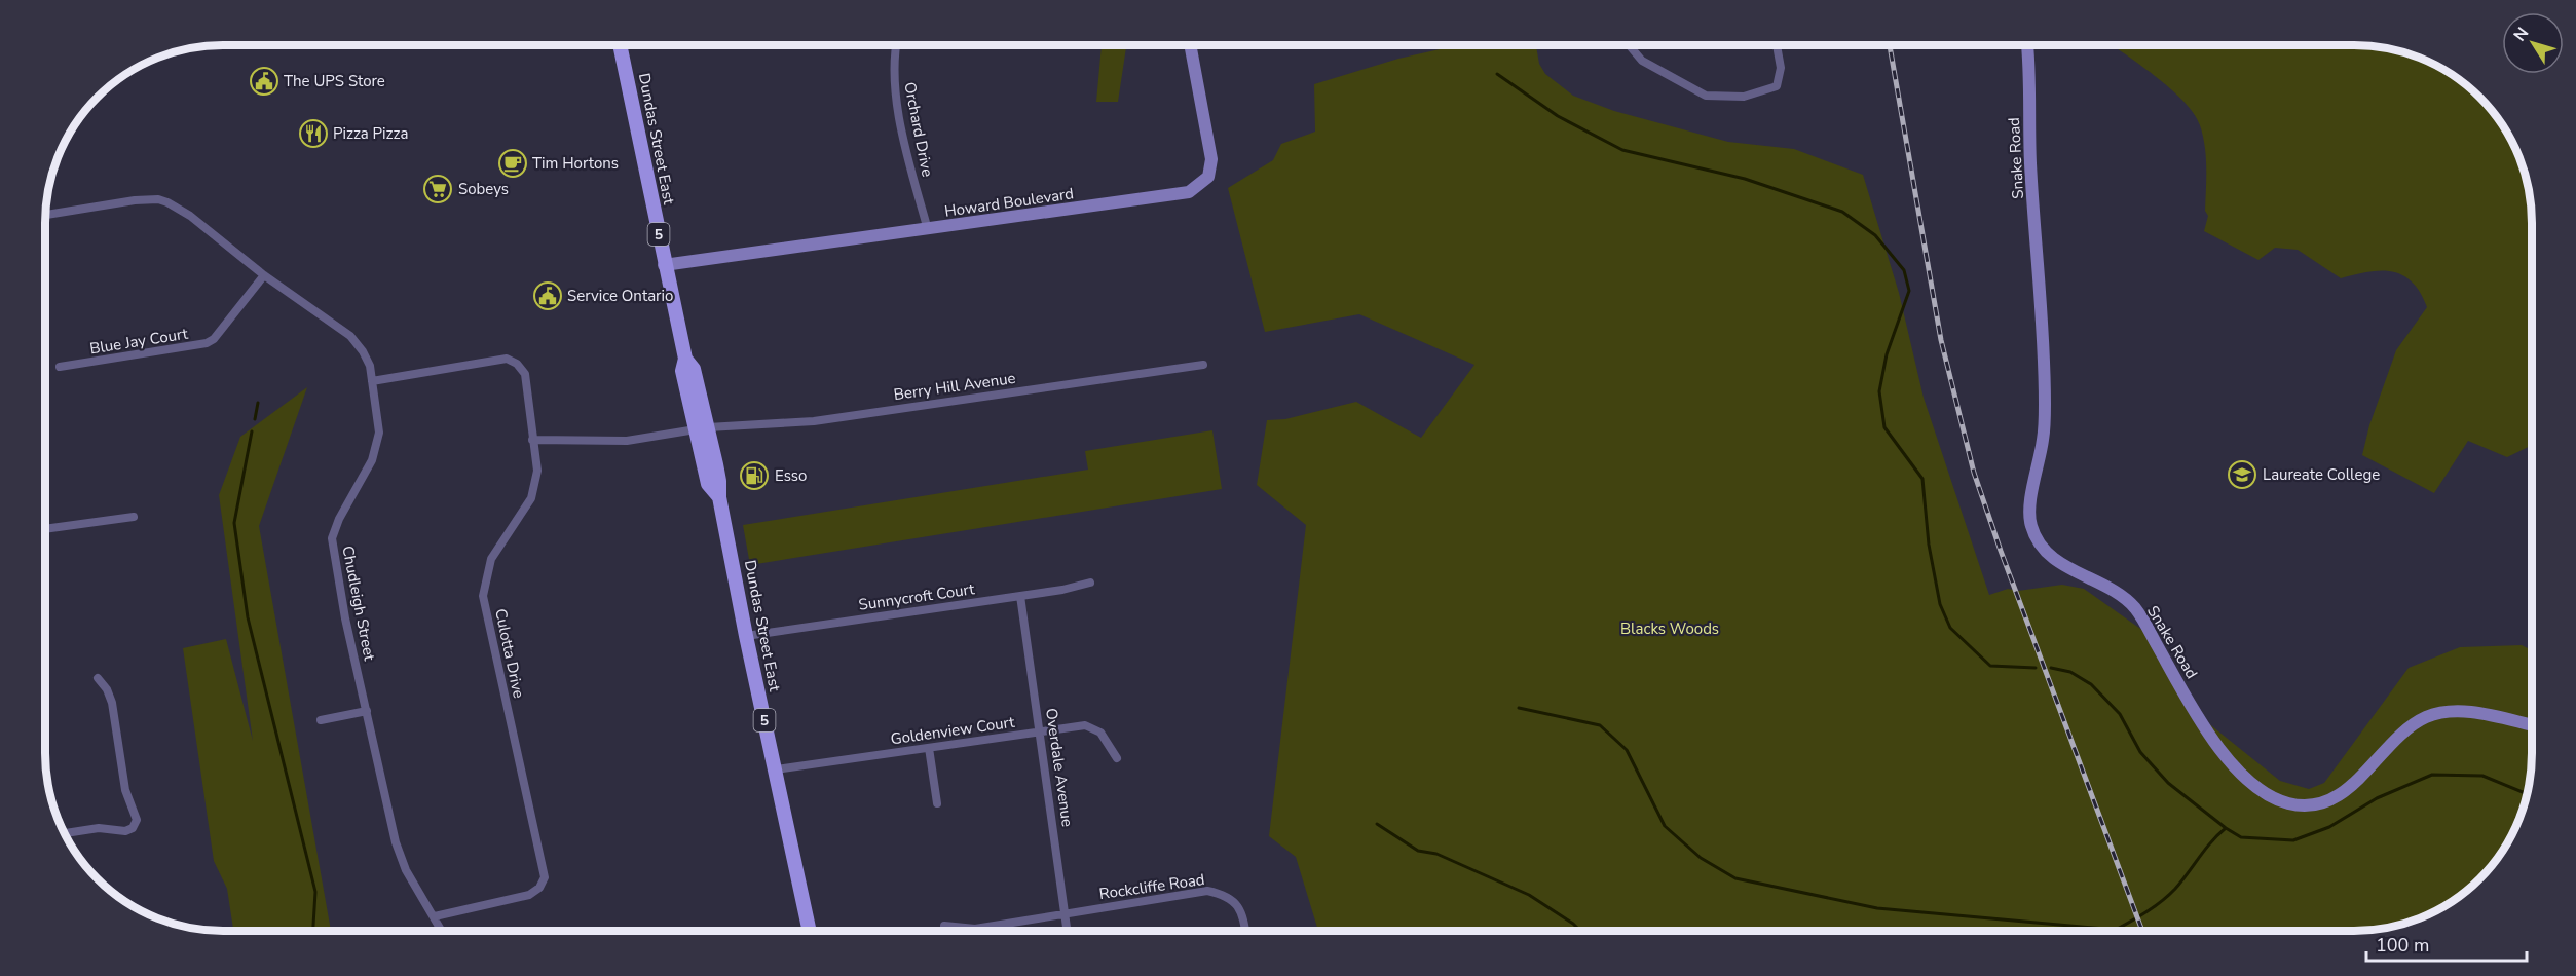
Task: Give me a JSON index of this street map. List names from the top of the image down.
{
  "streets": {
    "main road": ["Dundas Street East", "5"],
    "street": [
      "Orchard Drive",
      "Snake Road",
      "Howard Boulevard",
      "Blue Jay Court",
      "Berry Hill Avenue",
      "Sunnycroft Court",
      "Chudleigh Street",
      "Culotta Drive",
      "Goldenview Court",
      "Overdale Avenue",
      "Rockcliffe Road"
    ]
  },
  "crossings": [
    ["Orchard Drive", "Howard Boulevard"],
    ["Dundas Street East", "Howard Boulevard"],
    ["Dundas Street East", "Berry Hill Avenue"],
    ["Dundas Street East", "Sunnycroft Court"],
    ["Dundas Street East", "Goldenview Court"],
    ["Blue Jay Court", "Chudleigh Street"],
    ["Berry Hill Avenue", "Culotta Drive"],
    ["Sunnycroft Court", "Overdale Avenue"],
    ["Chudleigh Street", "Culotta Drive"],
    ["Goldenview Court", "Overdale Avenue"],
    ["Overdale Avenue", "Rockcliffe Road"]
  ],
  "parks": ["Blacks Woods"],
  "places": {
    "public building": ["The UPS Store", "Service Ontario"],
    "restaurant": ["Pizza Pizza"],
    "cafe": ["Tim Hortons"],
    "supermarket": ["Sobeys"],
    "school or university": ["Laureate College"],
    "fuel station": ["Esso"]
  },
  "scale_bar": "100 m",
  "north": "top left"
}
